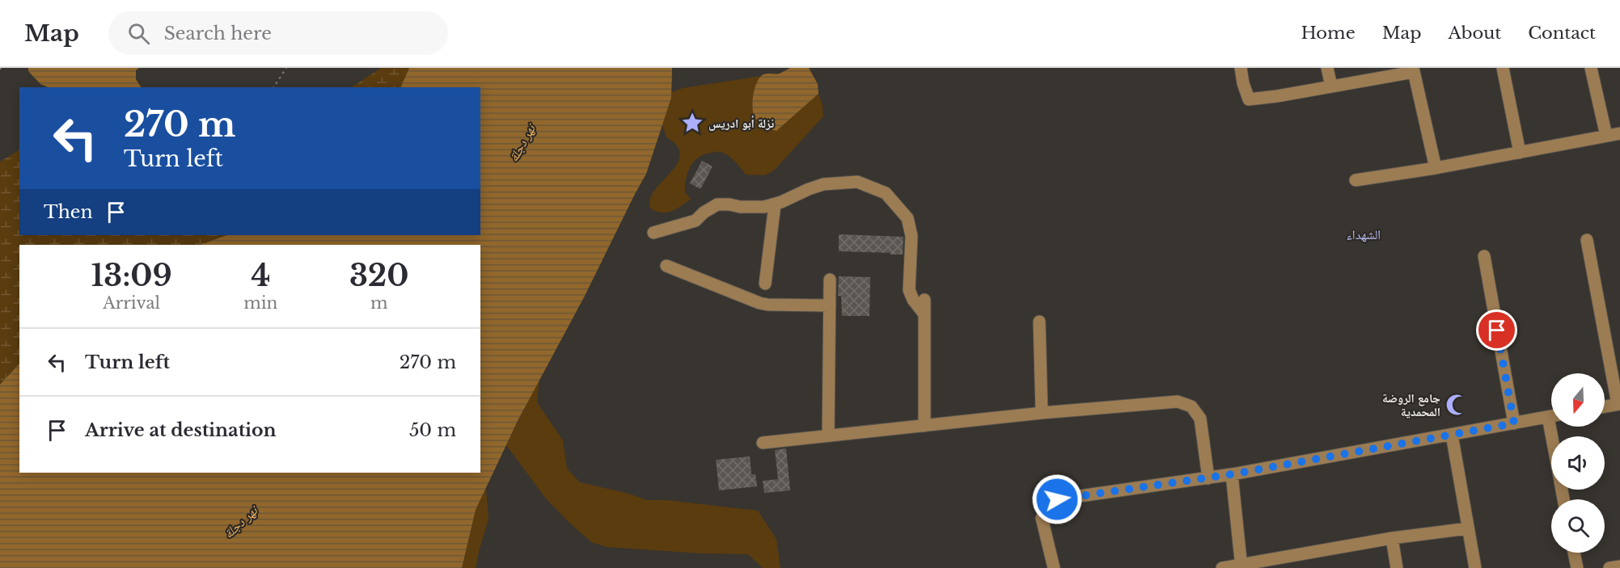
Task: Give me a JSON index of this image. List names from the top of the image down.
{
  "districts": ["الشهداء"],
  "water": ["نهر دجلة"],
  "places": {
    "place": ["نزلة أبو ادريس"],
    "mosque": ["جامع الروضة المحمدية"]
  },
  "north": "bottom",
  "page": {
    "header": "Map",
    "search": "Search here",
    "nav": [
      "Home",
      "Map",
      "About",
      "Contact"
    ],
    "turn": ["270 m", "Turn left"],
    "then": "Then",
    "eta": [
      "13:09",
      "Arrival",
      "4",
      "min",
      "320",
      "m"
    ],
    "list": [
      {
        "name": "Turn left",
        "value": "270 m"
      },
      {
        "name": "Arrive at destination",
        "value": "50 m"
      }
    ]
  }
}
